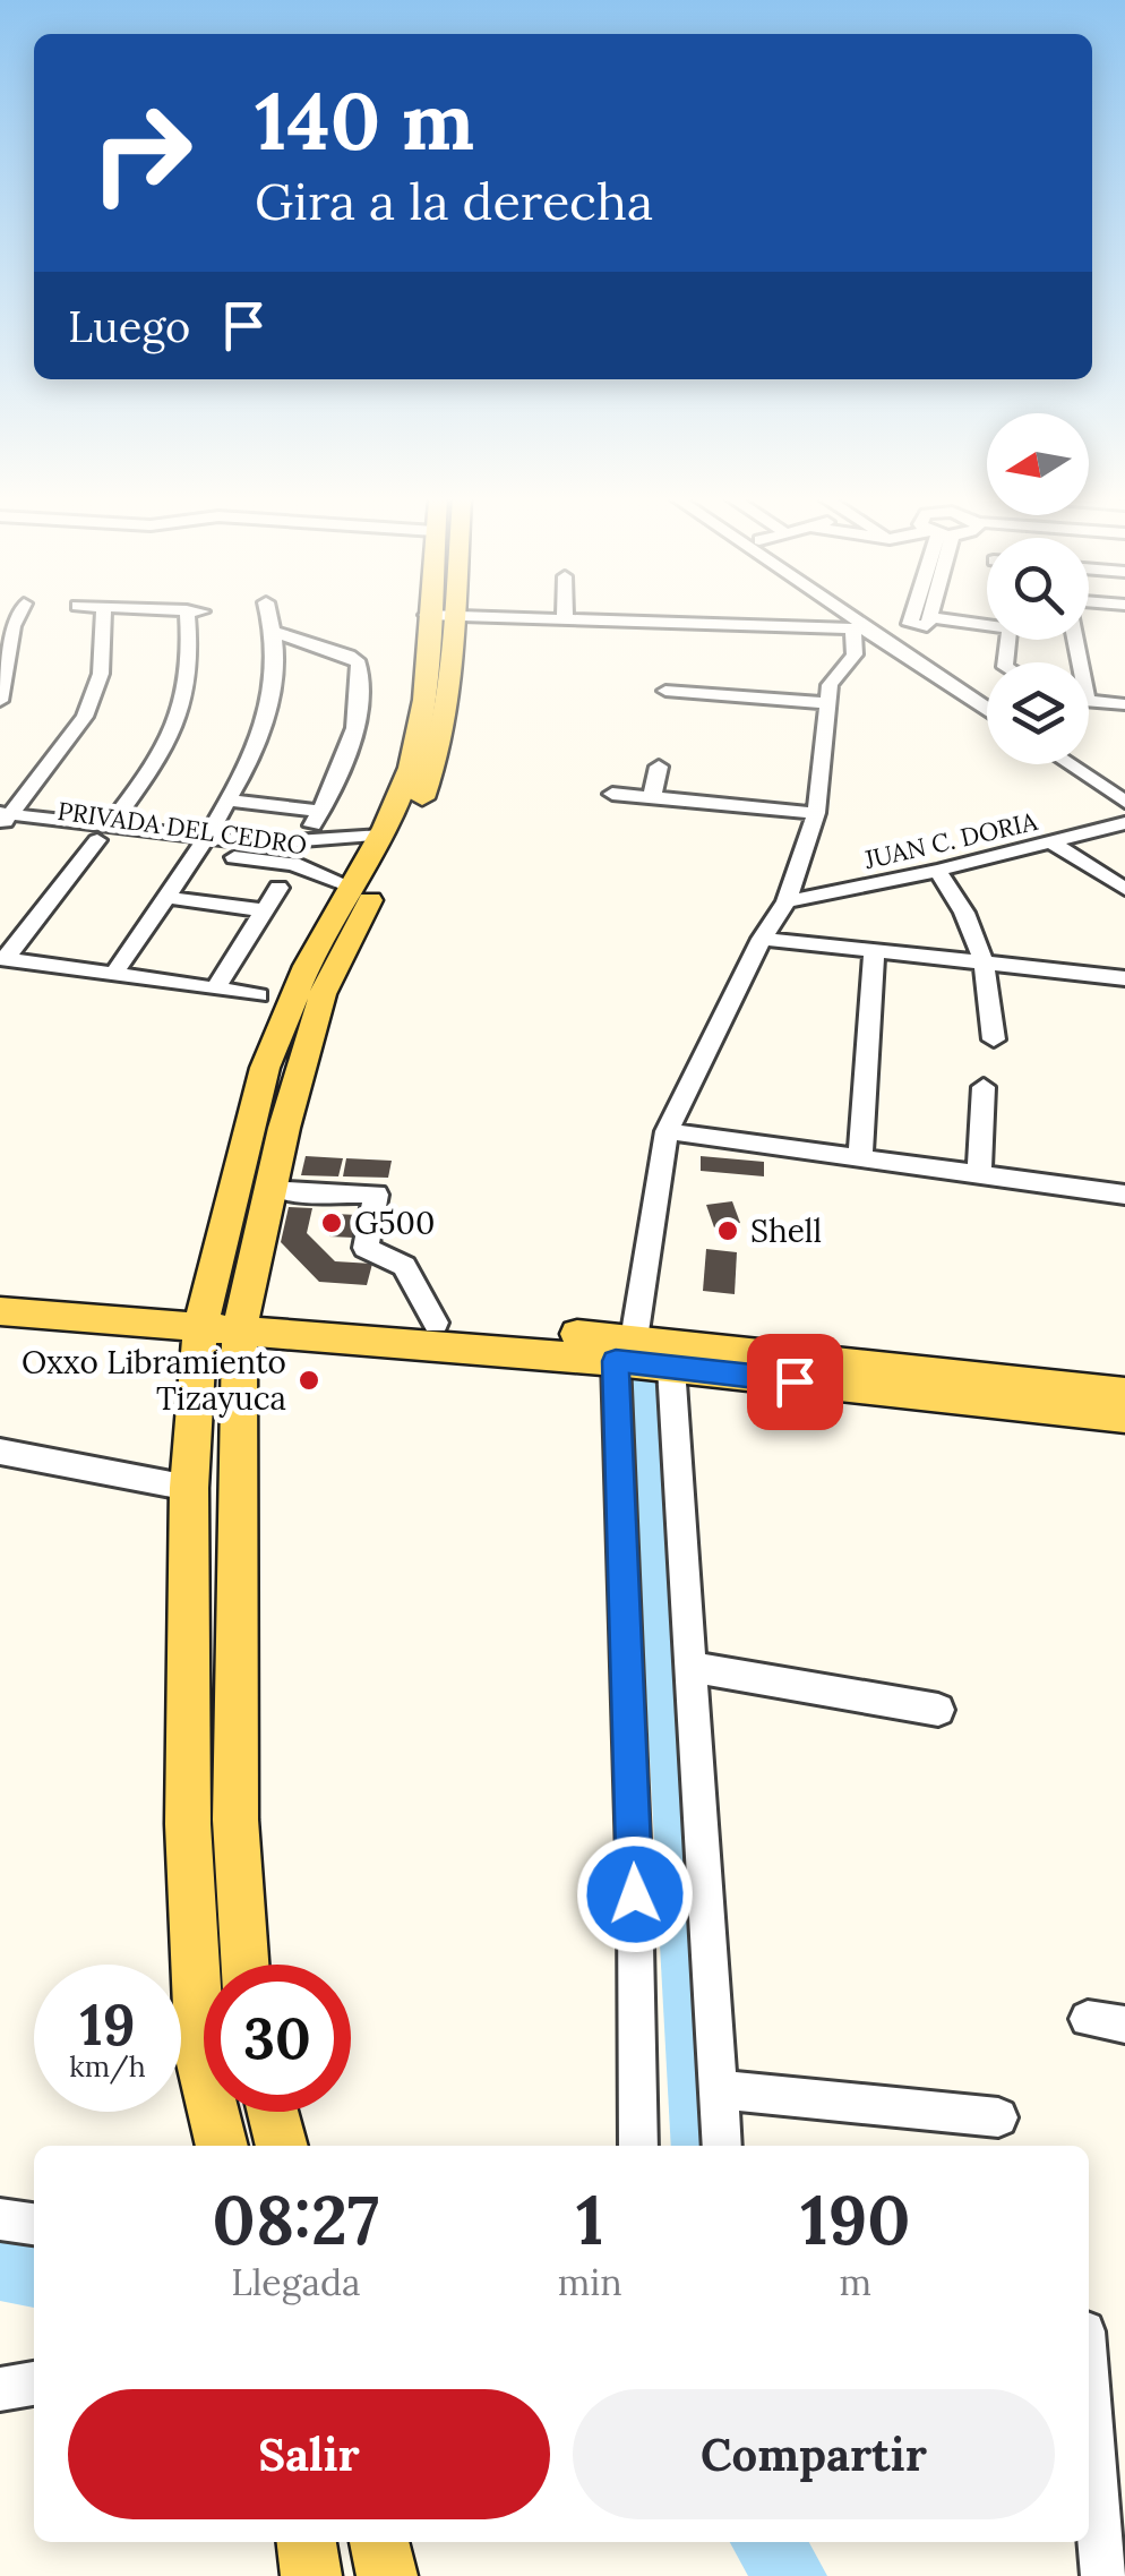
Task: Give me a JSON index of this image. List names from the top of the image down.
{
  "streets": {
    "street": ["PRIVADA DEL CEDRO", "JUAN C. DORIA"]
  },
  "places": ["G500", "Shell", "Oxxo Libramiento Tizayuca"],
  "north": "left",
  "page": {
    "turn": ["140 m", "Gira a la derecha"],
    "then": "Luego",
    "speed": "19 km/h",
    "limit": "30",
    "eta": [
      "08:27",
      "Llegada",
      "1",
      "min",
      "190",
      "m"
    ],
    "buttons": ["Salir", "Compartir"]
  }
}
